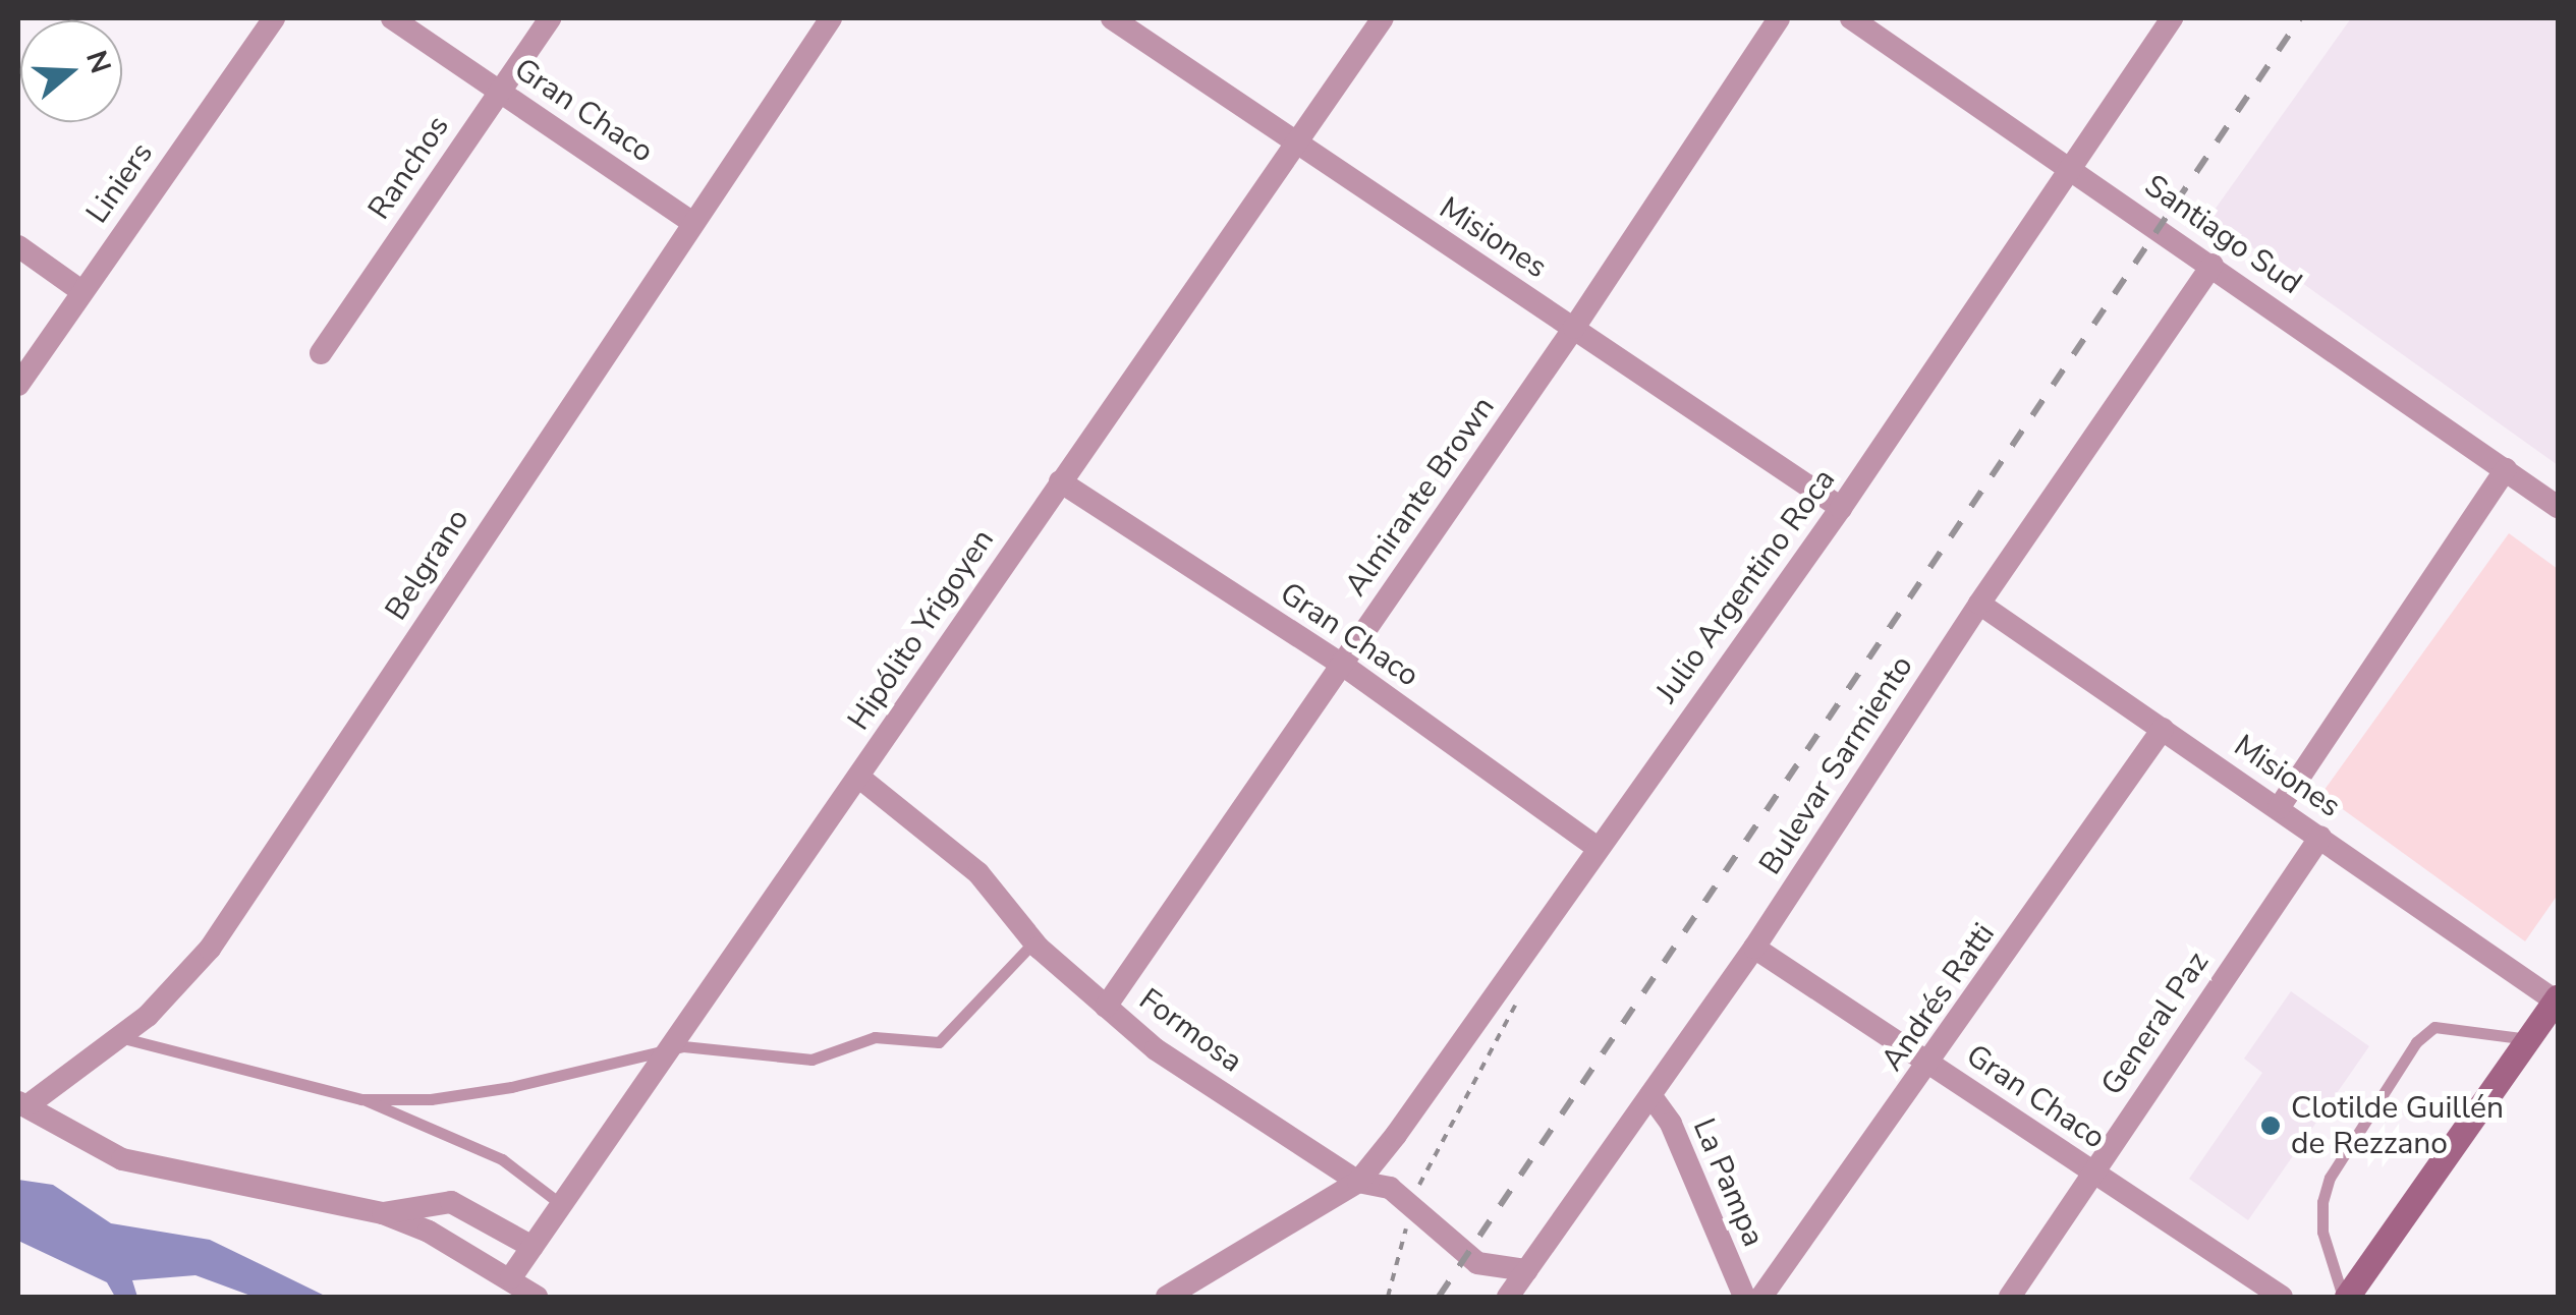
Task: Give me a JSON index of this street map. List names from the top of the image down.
{
  "streets": {
    "street": [
      "Gran Chaco",
      "Ranchos",
      "Liniers",
      "Santiago Sud",
      "Misiones",
      "Almirante Brown",
      "Belgrano",
      "Julio Argentino Roca",
      "Hipólito Yrigoyen",
      "Bulevar Sarmiento",
      "Andrés Ratti",
      "General Paz",
      "Formosa",
      "La Pampa"
    ]
  },
  "crossings": [
    ["Gran Chaco", "Ranchos"],
    ["Gran Chaco", "Almirante Brown"],
    ["Gran Chaco", "Belgrano"],
    ["Gran Chaco", "Julio Argentino Roca"],
    ["Gran Chaco", "Hipólito Yrigoyen"],
    ["Gran Chaco", "Bulevar Sarmiento"],
    ["Gran Chaco", "Andrés Ratti"],
    ["Gran Chaco", "General Paz"],
    ["Santiago Sud", "Julio Argentino Roca"],
    ["Santiago Sud", "Bulevar Sarmiento"],
    ["Misiones", "Almirante Brown"],
    ["Misiones", "Julio Argentino Roca"],
    ["Misiones", "Hipólito Yrigoyen"],
    ["Misiones", "Bulevar Sarmiento"],
    ["Misiones", "Andrés Ratti"],
    ["Misiones", "General Paz"],
    ["Almirante Brown", "Formosa"],
    ["Julio Argentino Roca", "Formosa"],
    ["Hipólito Yrigoyen", "Formosa"],
    ["Bulevar Sarmiento", "Formosa"],
    ["Bulevar Sarmiento", "La Pampa"]
  ],
  "places": ["Clotilde Guillén de Rezzano"],
  "north": "right"
}
